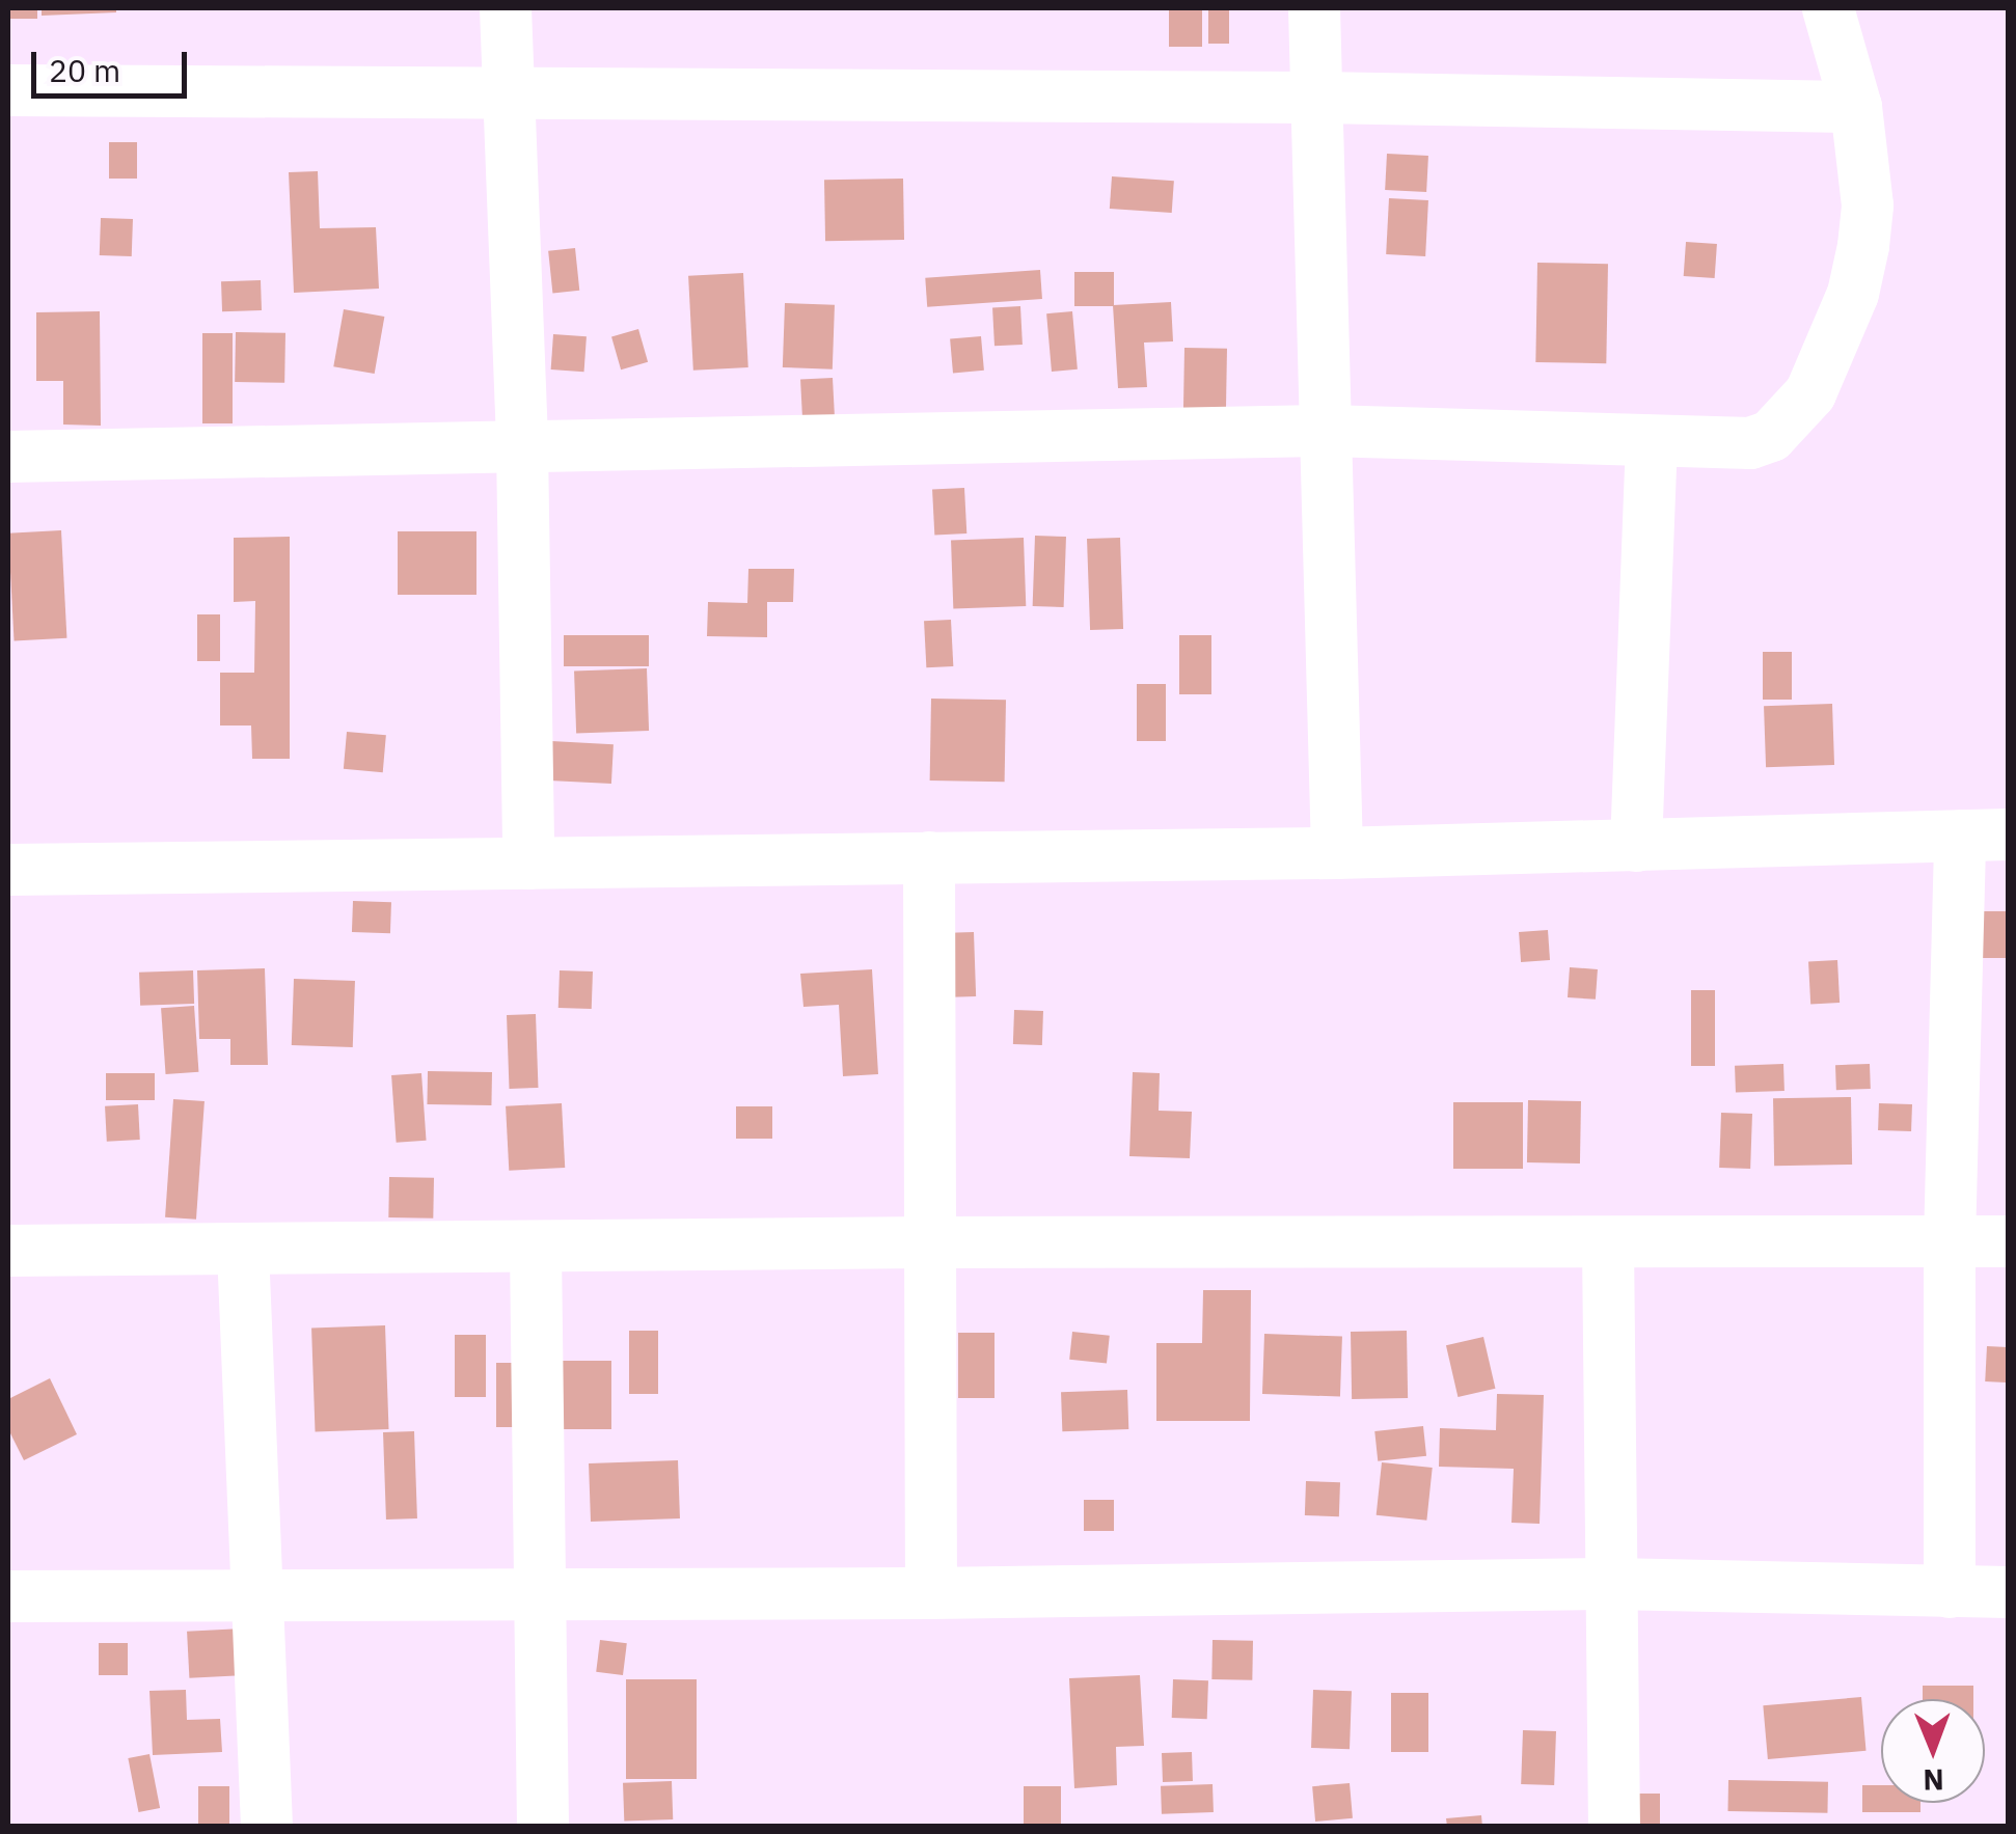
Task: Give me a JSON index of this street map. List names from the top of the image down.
{
  "scale_bar": "20 m",
  "north": "bottom"
}
